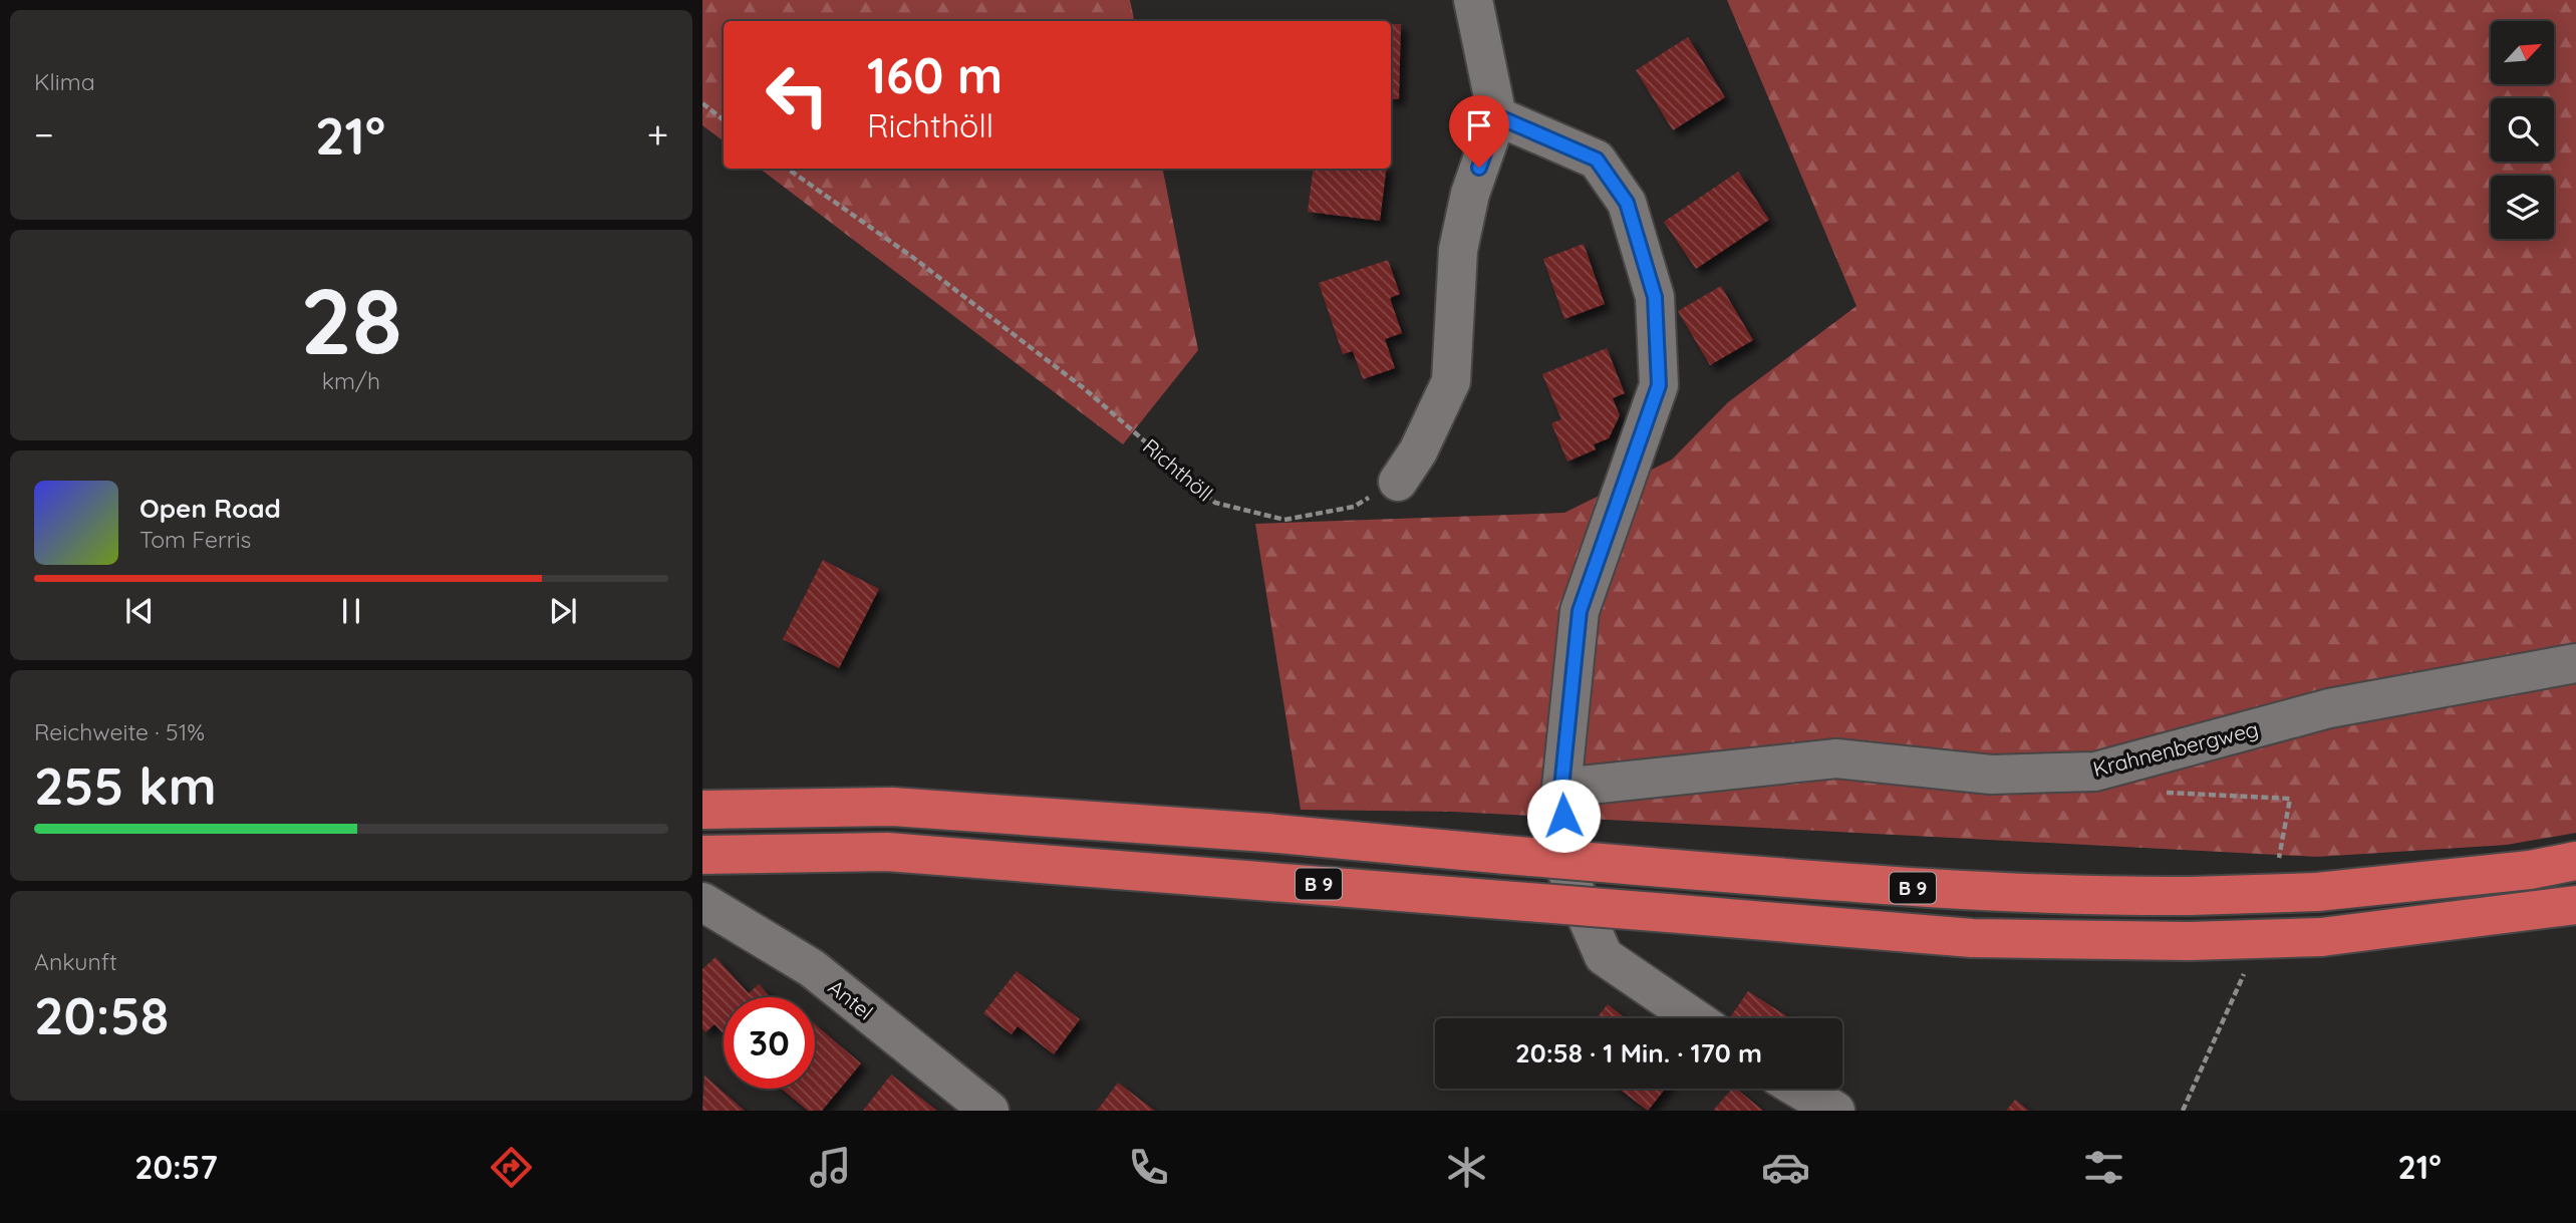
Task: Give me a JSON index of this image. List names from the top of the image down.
{
  "streets": {
    "highway": ["B 9"],
    "street": ["Krahnenbergweg", "Antel"],
    "path": ["Richthöll"]
  },
  "north": "top right",
  "page": {
    "tile": [
      "Klima",
      ["28", "km/h"],
      ["Reichweite · 51%", "255 km"],
      ["Ankunft", "20:58"]
    ],
    "turn": ["160 m", "Richthöll"],
    "heat": ["−", "21°", "+"],
    "song": ["Open Road", "Tom Ferris"],
    "limit": "30",
    "trip": "20:58 · 1 Min. · 170 m",
    "tabs": ["20:57", "21°"]
  }
}
